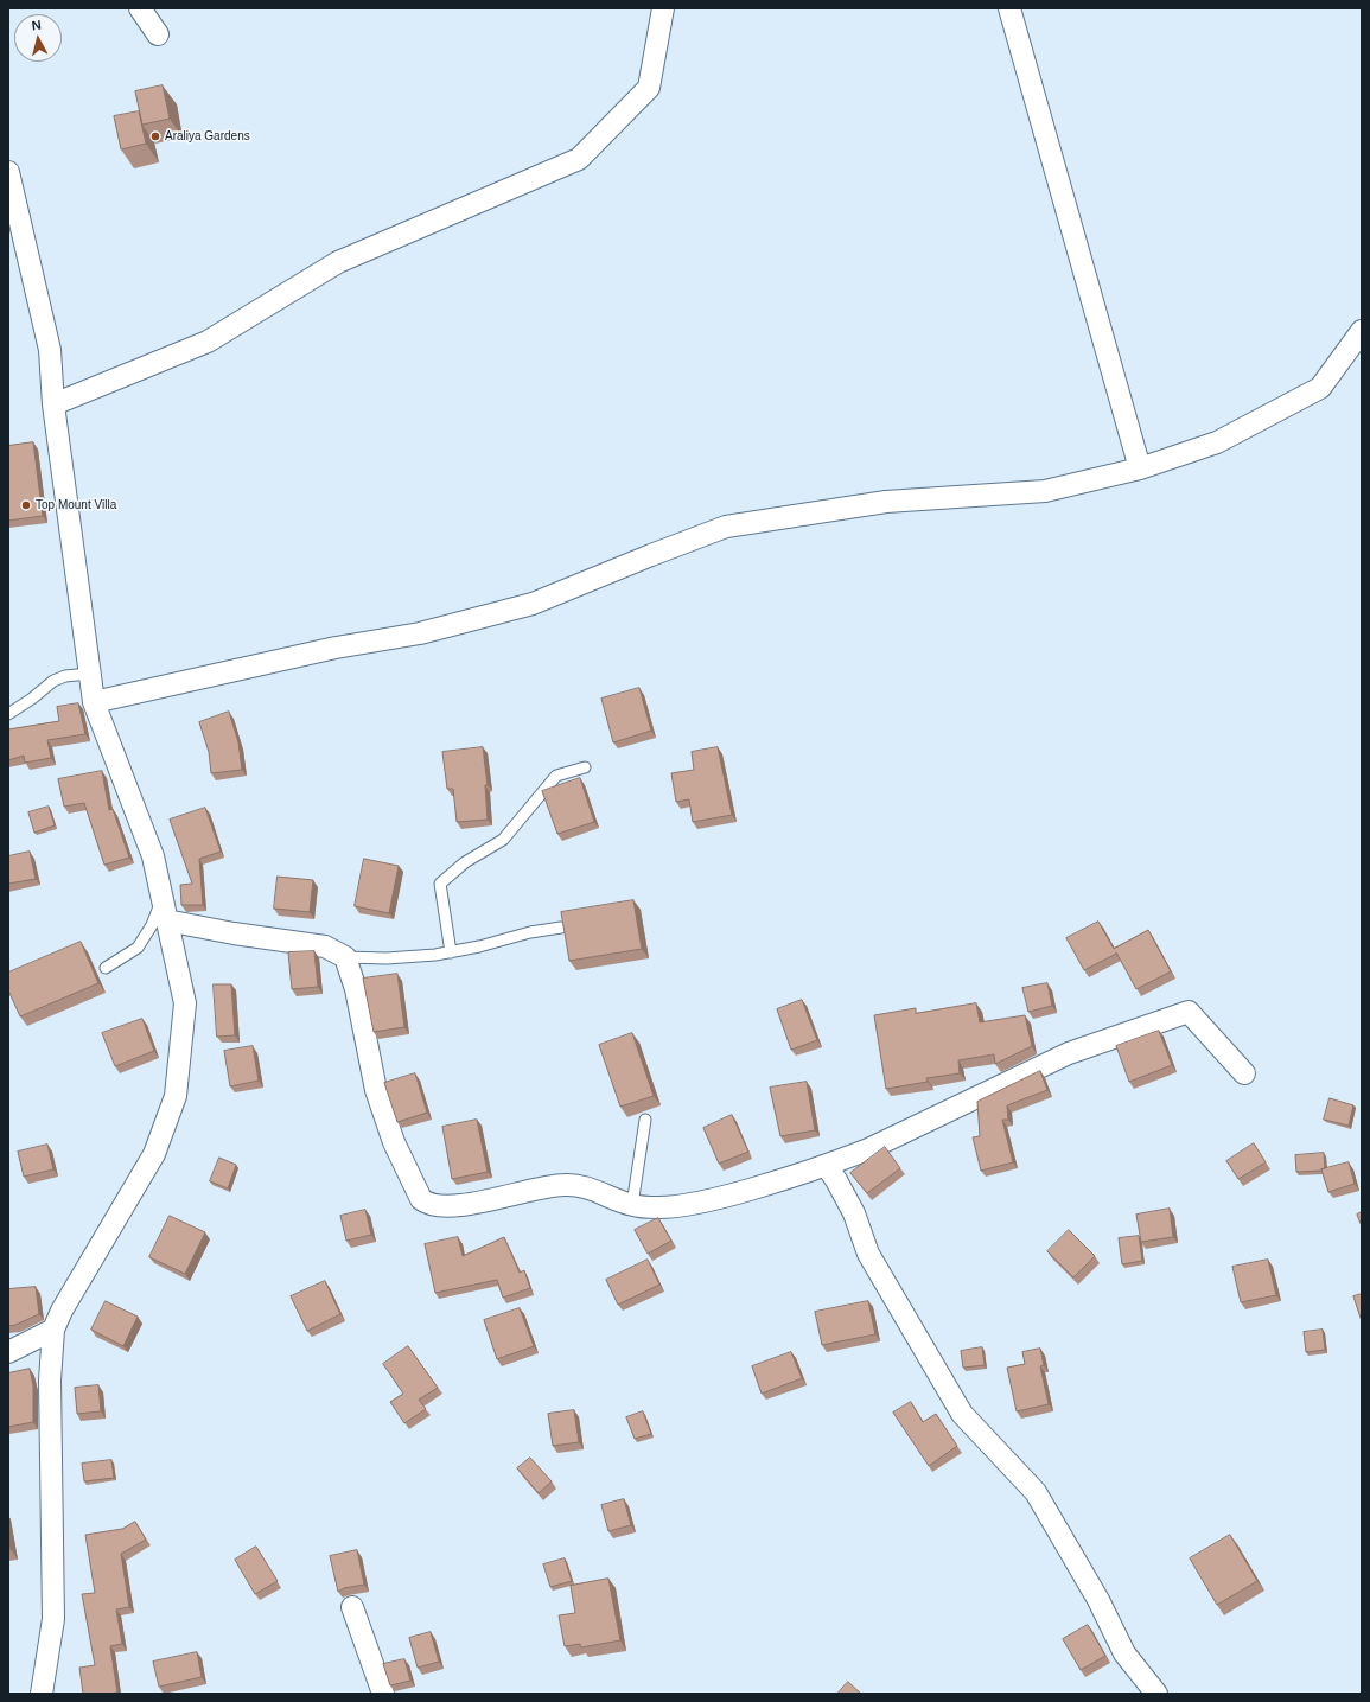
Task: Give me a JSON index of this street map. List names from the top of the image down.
{
  "places": ["Araliya Gardens", "Top Mount Villa"],
  "north": "top"
}
